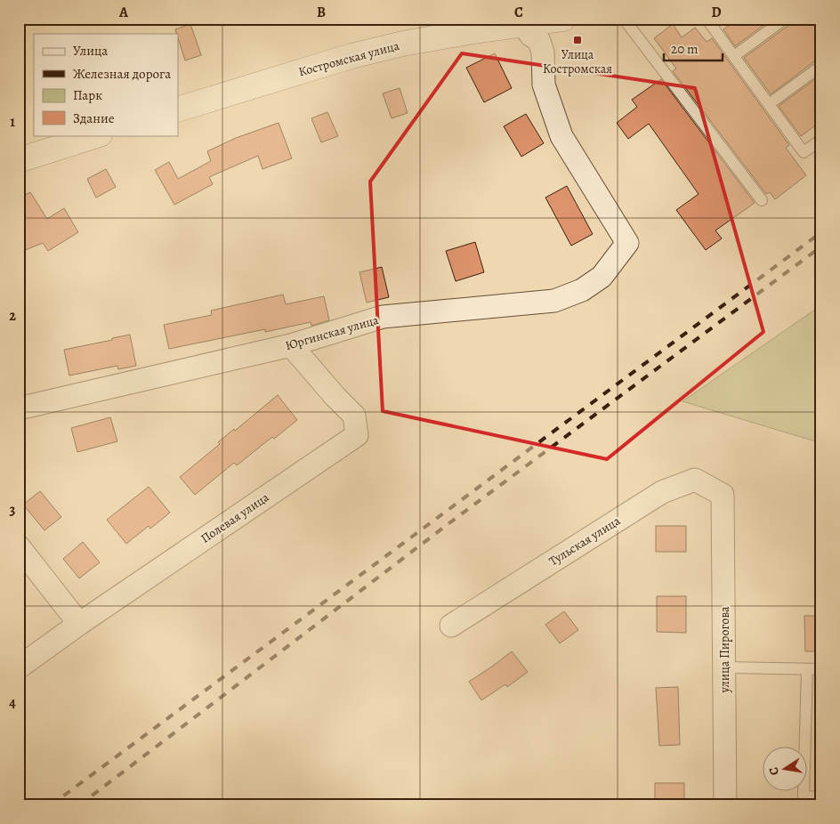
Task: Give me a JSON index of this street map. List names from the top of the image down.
{
  "streets": {
    "street": [
      "Костромская улица",
      "Юргинская улица",
      "Полевая улица",
      "Тульская улица",
      "улица Пирогова"
    ]
  },
  "crossings": [
    ["Костромская улица", "Юргинская улица"],
    ["Юргинская улица", "Полевая улица"],
    ["Тульская улица", "улица Пирогова"]
  ],
  "places": {
    "transit": ["Улица Костромская"]
  },
  "legend": [
    "Улица",
    "Железная дорога",
    "Парк",
    "Здание"
  ],
  "scale_bar": "20 m",
  "north": "left",
  "grid": {
    "columns": [
      "A",
      "B",
      "C",
      "D"
    ],
    "rows": [
      "1",
      "2",
      "3",
      "4"
    ]
  }
}
